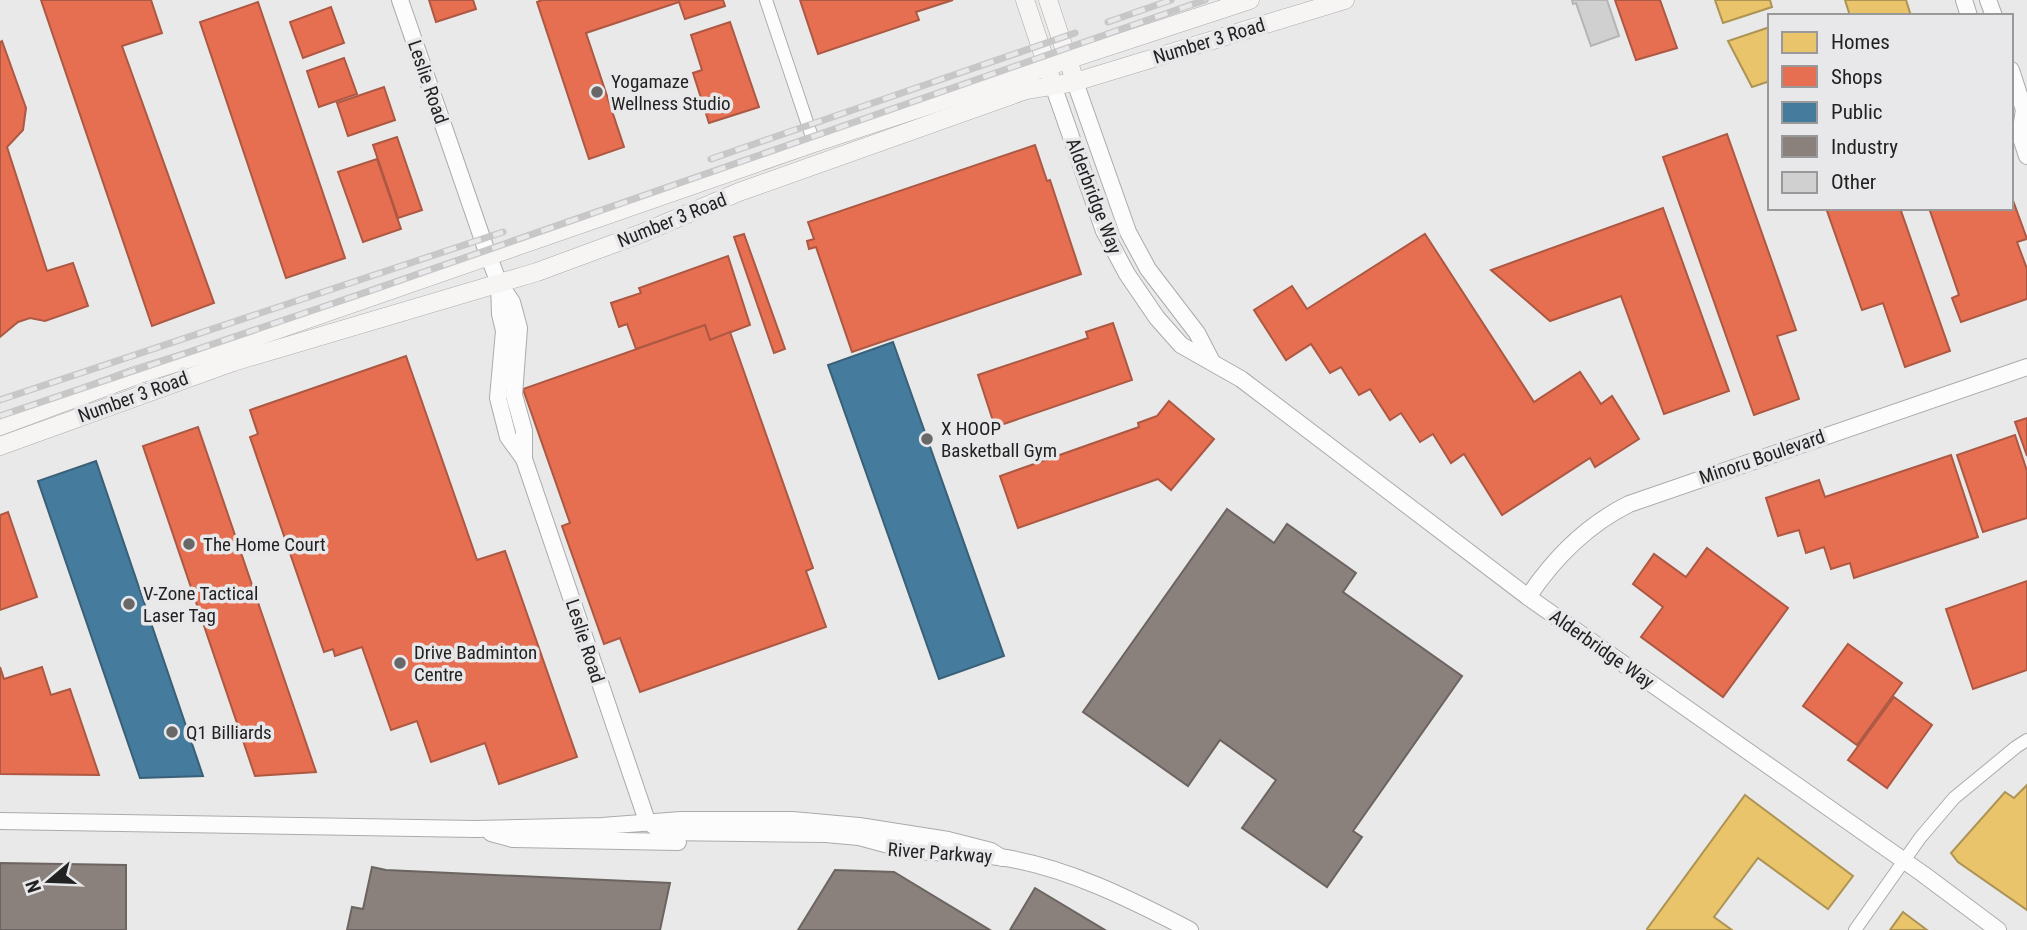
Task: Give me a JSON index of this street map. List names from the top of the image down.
{
  "streets": {
    "main road": ["Number 3 Road", "Alderbridge Way"],
    "street": ["Leslie Road", "Minoru Boulevard", "River Parkway"]
  },
  "crossings": [
    ["Number 3 Road", "Leslie Road"],
    ["Number 3 Road", "Alderbridge Way"],
    ["Leslie Road", "River Parkway"],
    ["Alderbridge Way", "Minoru Boulevard"]
  ],
  "places": [
    "Yogamaze Wellness Studio",
    "X HOOP Basketball Gym",
    "The Home Court",
    "V-Zone Tactical Laser Tag",
    "Drive Badminton Centre",
    "Q1 Billiards"
  ],
  "legend": [
    "Homes",
    "Shops",
    "Public",
    "Industry",
    "Other"
  ],
  "north": "left"
}
